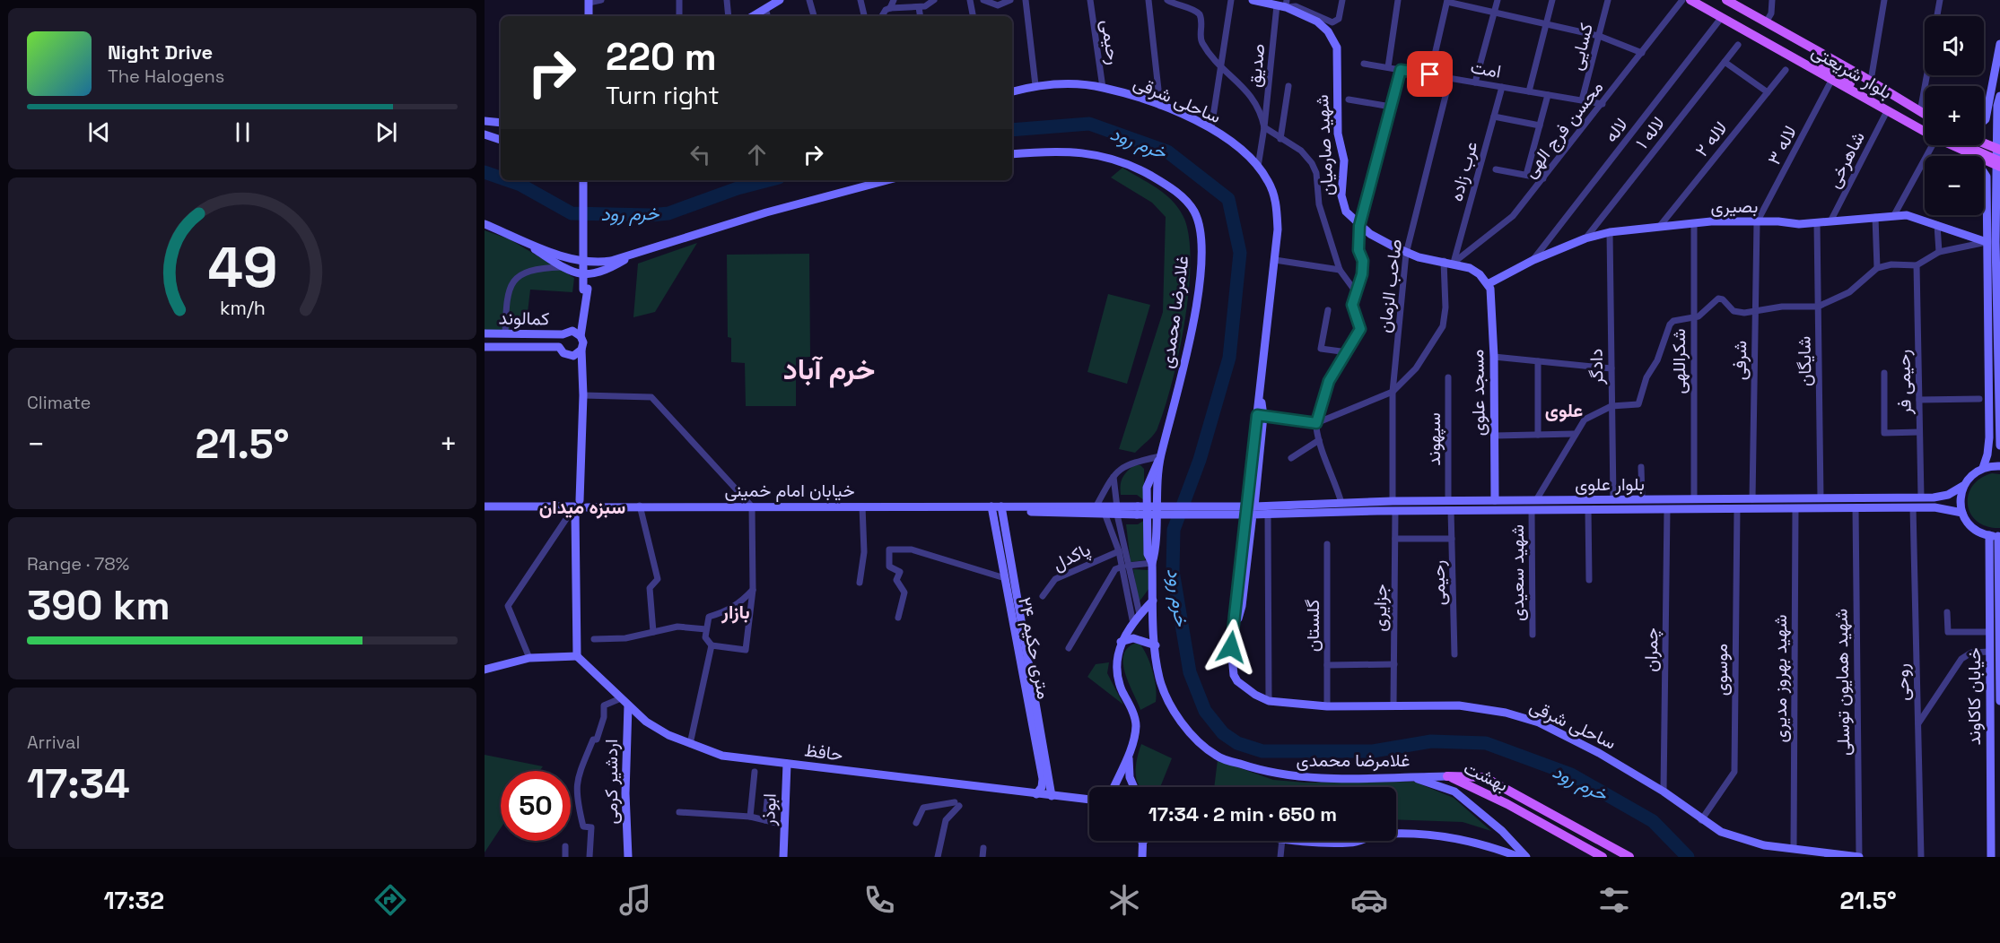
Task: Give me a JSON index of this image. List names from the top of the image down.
{
  "streets": {
    "main road": [
      "بلوار شریعتی",
      "ساحلی شرقی",
      "شهید صارمیان",
      "بصیری",
      "غلامرضا محمدی",
      "کمالوند",
      "مسجد علوی",
      "بلوار علوی",
      "خیابان امام خمینی",
      "۲۴ متری حکیم",
      "خیابان کاکاوند",
      "حافظ",
      "بهشت",
      "اردشیر کرمی",
      "ابوذر"
    ],
    "street": [
      "رحیمی",
      "کسایی",
      "صدیق",
      "امت",
      "محسن فرج الهی",
      "لاله",
      "لاله ۱",
      "لاله ۲",
      "لاله ۳",
      "شاهرخی",
      "عرب زاده",
      "صاحب الزمان",
      "شرفی",
      "شکراللهی",
      "شایگان",
      "دادگر",
      "رحیمی فر",
      "سپهوند",
      "پاکدل",
      "شهید سعیدی",
      "جزایری",
      "گلستان",
      "چمران",
      "موسوی",
      "شهید بهروز مدیری",
      "شهید همایون توسلی",
      "روحی"
    ]
  },
  "crossings": [
    ["رحیمی", "ساحلی شرقی"],
    ["رحیمی", "بلوار علوی"],
    ["کسایی", "امت"],
    ["صدیق", "ساحلی شرقی"],
    ["صدیق", "شهید صارمیان"],
    ["امت", "محسن فرج الهی"],
    ["امت", "عرب زاده"],
    ["امت", "صاحب الزمان"],
    ["بلوار شریعتی", "لاله"],
    ["بلوار شریعتی", "لاله ۳"],
    ["بلوار شریعتی", "شاهرخی"],
    ["ساحلی شرقی", "جزایری"],
    ["ساحلی شرقی", "گلستان"],
    ["ساحلی شرقی", "چمران"],
    ["ساحلی شرقی", "موسوی"],
    ["ساحلی شرقی", "شهید بهروز مدیری"],
    ["ساحلی شرقی", "شهید همایون توسلی"],
    ["محسن فرج الهی", "شهید صارمیان"],
    ["محسن فرج الهی", "عرب زاده"],
    ["لاله", "بصیری"],
    ["لاله ۱", "بصیری"],
    ["لاله ۲", "بصیری"],
    ["شهید صارمیان", "عرب زاده"],
    ["شهید صارمیان", "بصیری"],
    ["شهید صارمیان", "صاحب الزمان"],
    ["شهید صارمیان", "مسجد علوی"],
    ["لاله ۳", "بصیری"],
    ["لاله ۳", "شرفی"],
    ["شاهرخی", "بصیری"],
    ["بصیری", "شرفی"],
    ["بصیری", "شکراللهی"],
    ["بصیری", "شایگان"],
    ["بصیری", "دادگر"],
    ["بصیری", "مسجد علوی"],
    ["صاحب الزمان", "بلوار علوی"],
    ["غلامرضا محمدی", "بهشت"],
    ["شرفی", "بلوار علوی"],
    ["شکراللهی", "بلوار علوی"],
    ["شایگان", "بلوار علوی"],
    ["دادگر", "بلوار علوی"],
    ["رحیمی فر", "بلوار علوی"],
    ["مسجد علوی", "بلوار علوی"],
    ["سپهوند", "بلوار علوی"],
    ["بلوار علوی", "خیابان امام خمینی"],
    ["بلوار علوی", "شهید سعیدی"],
    ["بلوار علوی", "جزایری"],
    ["بلوار علوی", "چمران"],
    ["بلوار علوی", "موسوی"],
    ["بلوار علوی", "شهید بهروز مدیری"],
    ["بلوار علوی", "شهید همایون توسلی"],
    ["بلوار علوی", "روحی"],
    ["خیابان امام خمینی", "۲۴ متری حکیم"],
    ["۲۴ متری حکیم", "حافظ"],
    ["حافظ", "اردشیر کرمی"],
    ["حافظ", "ابوذر"]
  ],
  "districts": [
    "خرم آباد",
    "علوی",
    "سبزه میدان",
    "بازار"
  ],
  "water": ["خرم رود"],
  "page": {
    "map_buttons": ["+", "−"],
    "turn": ["220 m", "Turn right"],
    "song": ["Night Drive", "The Halogens"],
    "tile": [
      "Climate",
      ["Range · 78%", "390 km"],
      ["Arrival", "17:34"]
    ],
    "heat": ["−", "21.5°", "+"],
    "limit": "50",
    "trip": "17:34 · 2 min · 650 m",
    "tabs": ["17:32", "21.5°"],
    "gauge": ["49", "km/h"]
  }
}
